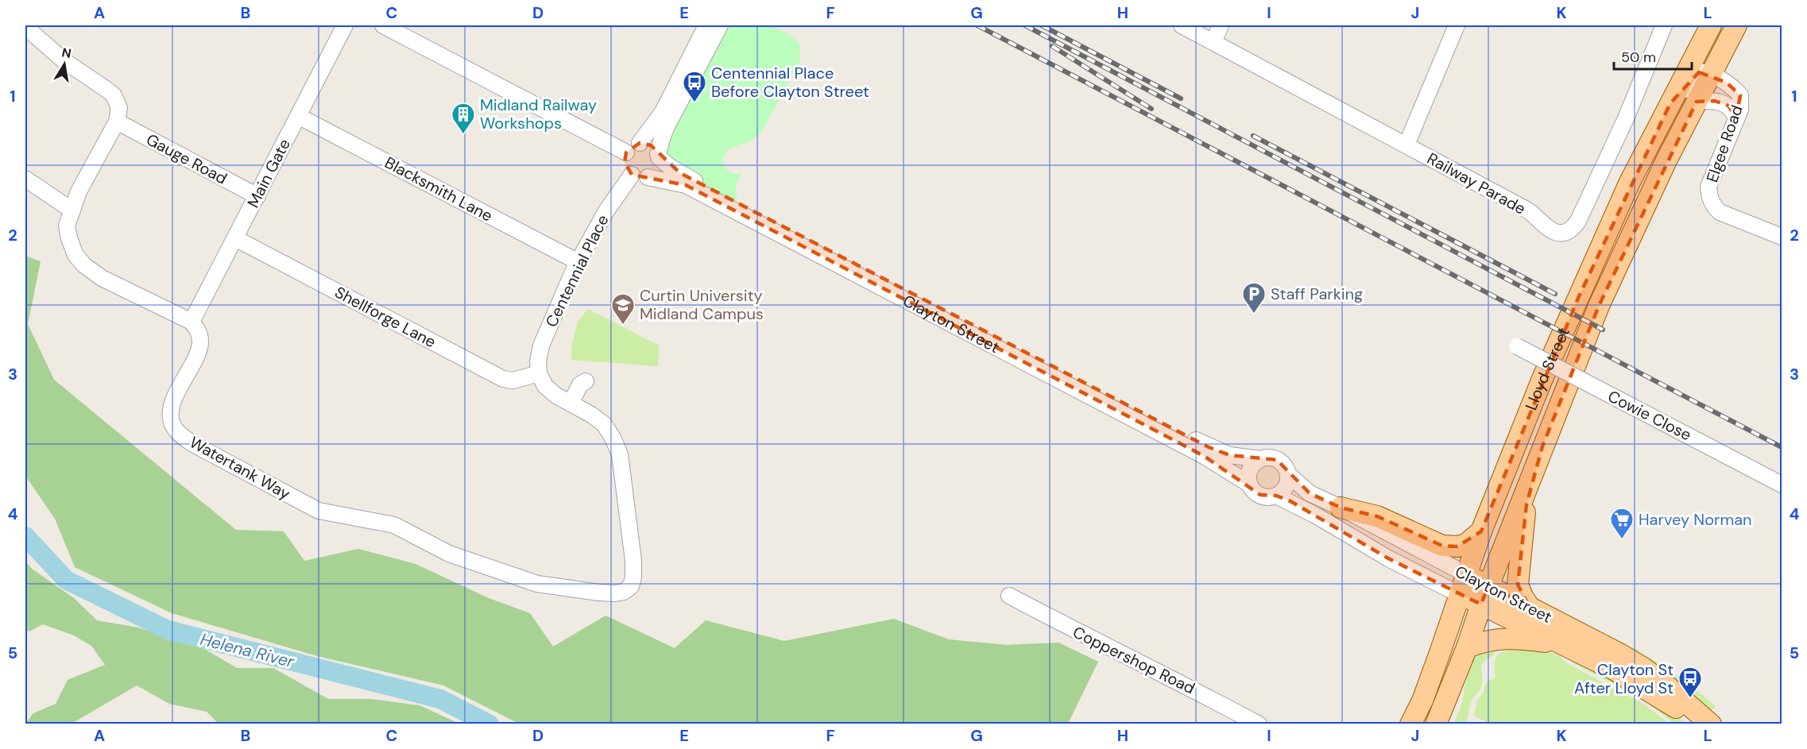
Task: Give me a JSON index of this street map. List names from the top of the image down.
{
  "streets": {
    "main road": ["Clayton Street", "Lloyd Street"],
    "street": [
      "Elgee Road",
      "Gauge Road",
      "Main Gate",
      "Railway Parade",
      "Blacksmith Lane",
      "Centennial Place",
      "Shellforge Lane",
      "Cowie Close",
      "Watertank Way",
      "Coppershop Road"
    ]
  },
  "crossings": [
    ["Elgee Road", "Lloyd Street"],
    ["Gauge Road", "Main Gate"],
    ["Main Gate", "Blacksmith Lane"],
    ["Main Gate", "Shellforge Lane"],
    ["Main Gate", "Watertank Way"],
    ["Blacksmith Lane", "Centennial Place"],
    ["Centennial Place", "Shellforge Lane"],
    ["Centennial Place", "Clayton Street"],
    ["Clayton Street", "Lloyd Street"]
  ],
  "water": ["Helena River"],
  "places": {
    "bus stop": ["Centennial Place Before Clayton Street", "Clayton St After Lloyd St"],
    "building": ["Midland Railway Workshops"],
    "parking": ["Staff Parking"],
    "school or university": ["Curtin University Midland Campus"],
    "supermarket": ["Harvey Norman"]
  },
  "scale_bar": "50 m",
  "north": "top",
  "grid": {
    "columns": [
      "A",
      "B",
      "C",
      "D",
      "E",
      "F",
      "G",
      "H",
      "I",
      "J",
      "K",
      "L"
    ],
    "rows": [
      "1",
      "2",
      "3",
      "4",
      "5"
    ]
  }
}
